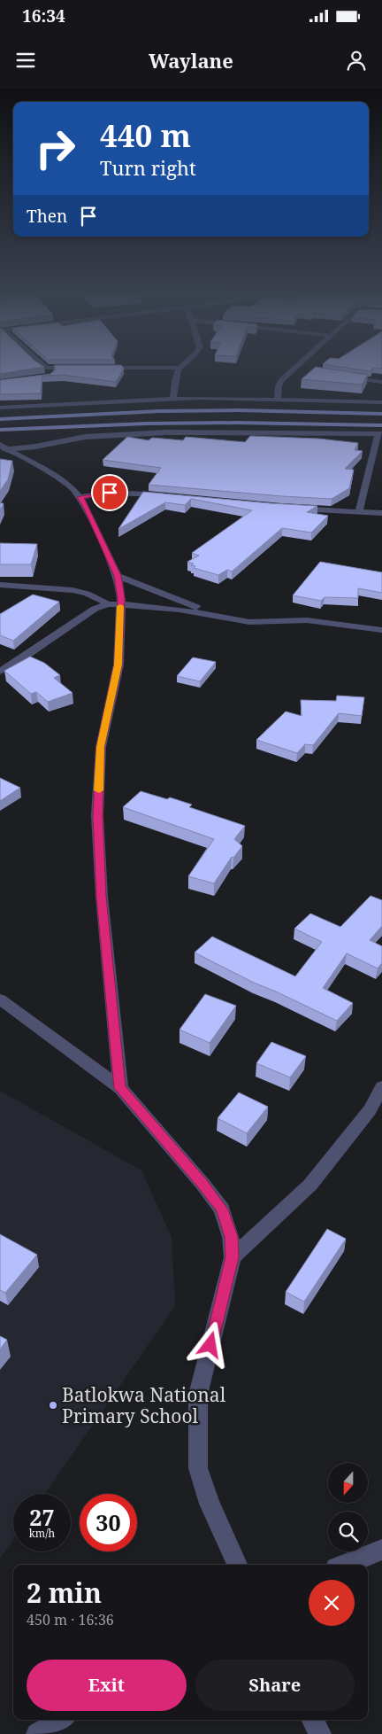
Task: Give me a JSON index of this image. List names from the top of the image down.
{
  "places": ["Batlokwa National Primary School"],
  "north": "bottom",
  "page": {
    "status": "16:34",
    "header": "Waylane",
    "turn": ["440 m", "Turn right"],
    "then": "Then",
    "speed": "27 km/h",
    "limit": "30",
    "heading": ["2 min", "450 m · 16:36"],
    "buttons": ["Exit", "Share"]
  }
}
